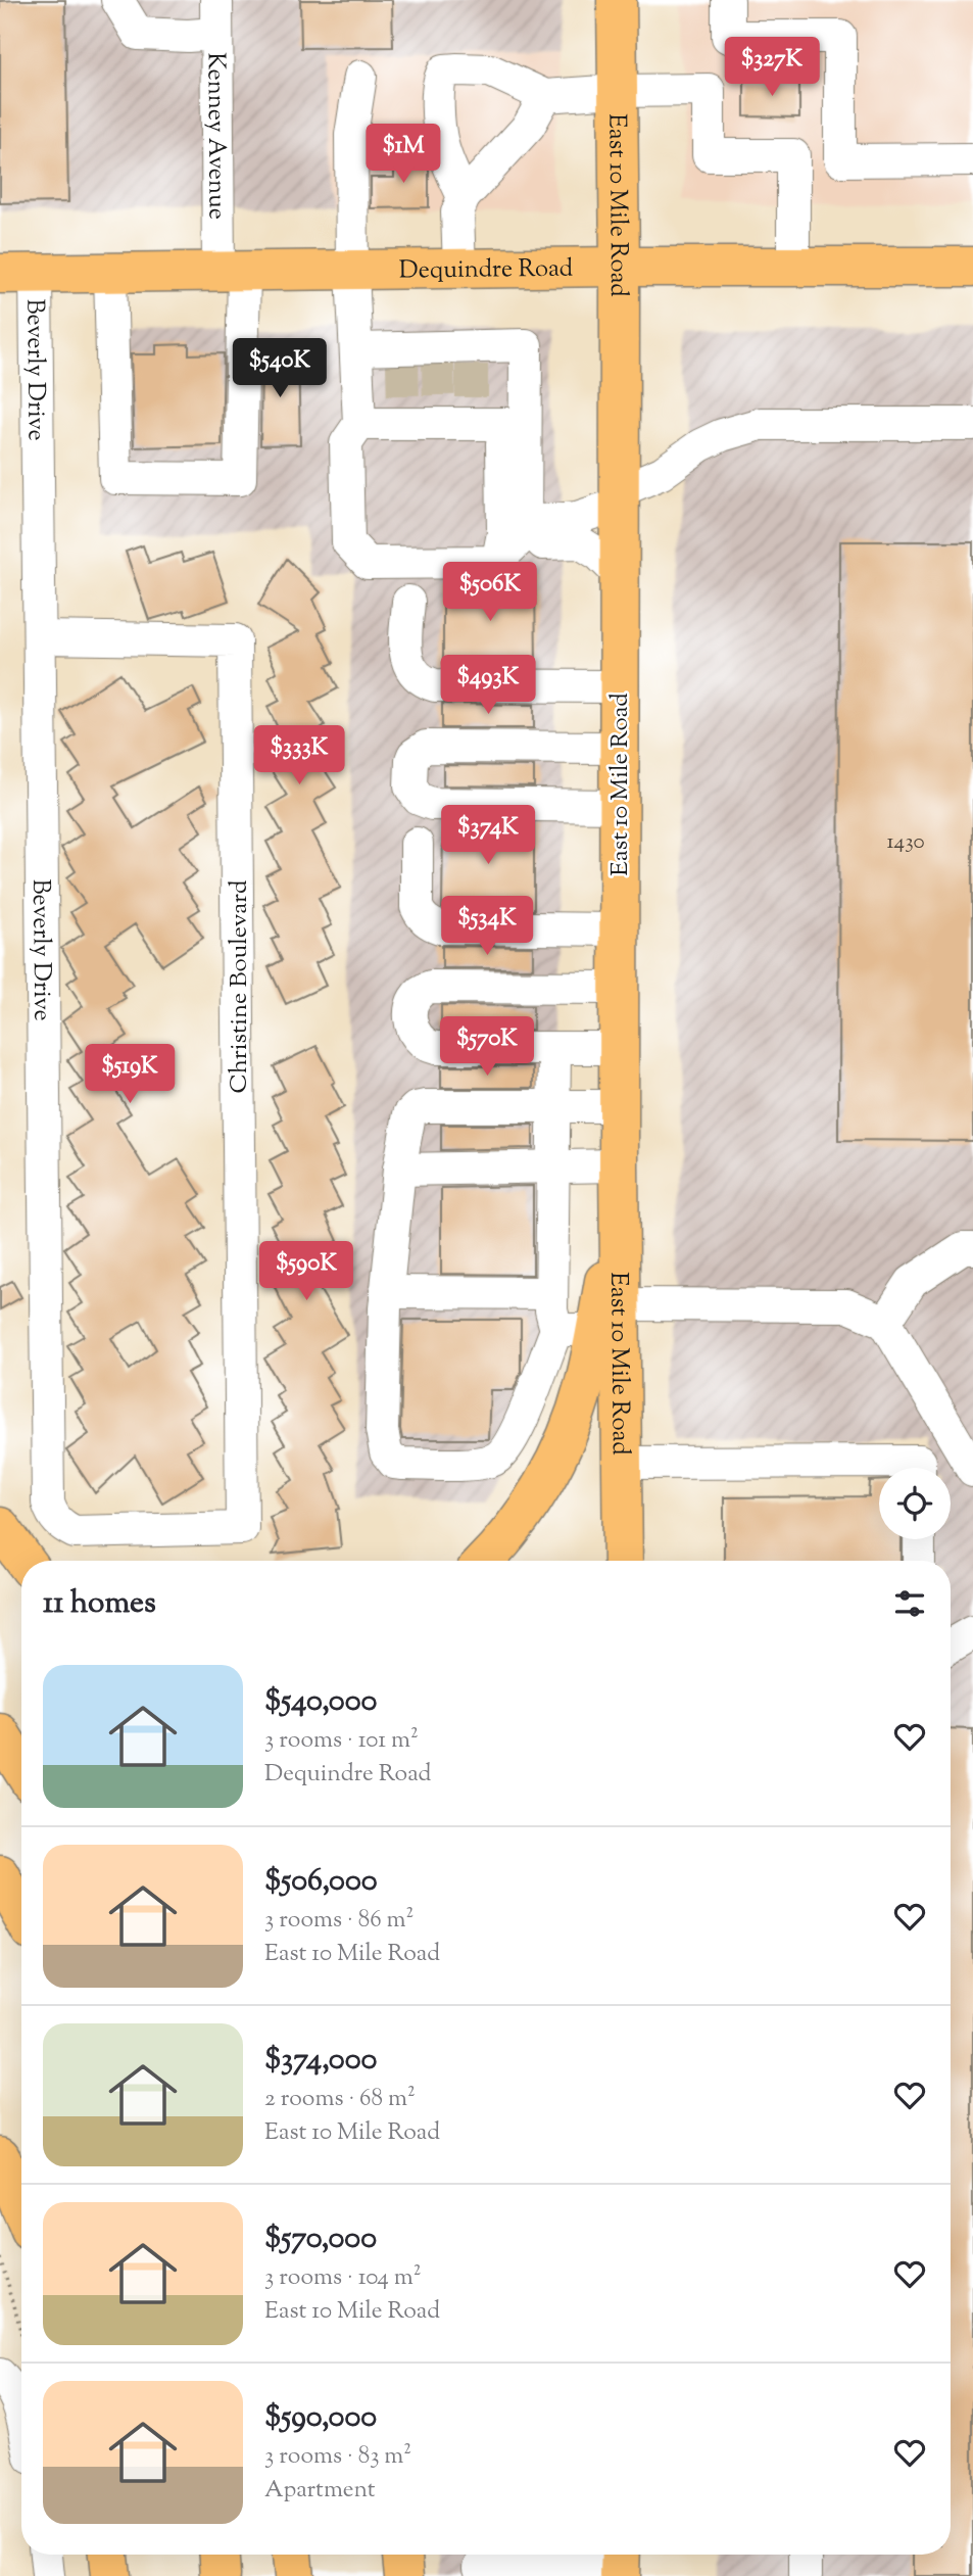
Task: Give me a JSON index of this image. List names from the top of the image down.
{
  "streets": {
    "main road": ["East 10 Mile Road", "Dequindre Road"],
    "street": ["Kenney Avenue", "Beverly Drive", "Christine Boulevard"]
  },
  "crossings": [
    ["Kenney Avenue", "Dequindre Road"],
    ["East 10 Mile Road", "Dequindre Road"],
    ["Dequindre Road", "Beverly Drive"],
    ["Beverly Drive", "Christine Boulevard"]
  ],
  "house_numbers": ["1430"],
  "page": {
    "price": [
      "$327K",
      "$1M",
      "$540K",
      "$506K",
      "$493K",
      "$333K",
      "$374K",
      "$534K",
      "$570K",
      "$519K",
      "$590K"
    ],
    "heading": "11 homes",
    "list": [
      {
        "name": "$540,000",
        "note": "3 rooms · 101 m² · Dequindre Road"
      },
      {
        "name": "$506,000",
        "note": "3 rooms · 86 m² · East 10 Mile Road"
      },
      {
        "name": "$374,000",
        "note": "2 rooms · 68 m² · East 10 Mile Road"
      },
      {
        "name": "$570,000",
        "note": "3 rooms · 104 m² · East 10 Mile Road"
      },
      {
        "name": "$590,000",
        "note": "3 rooms · 83 m² · Apartment"
      }
    ]
  }
}
